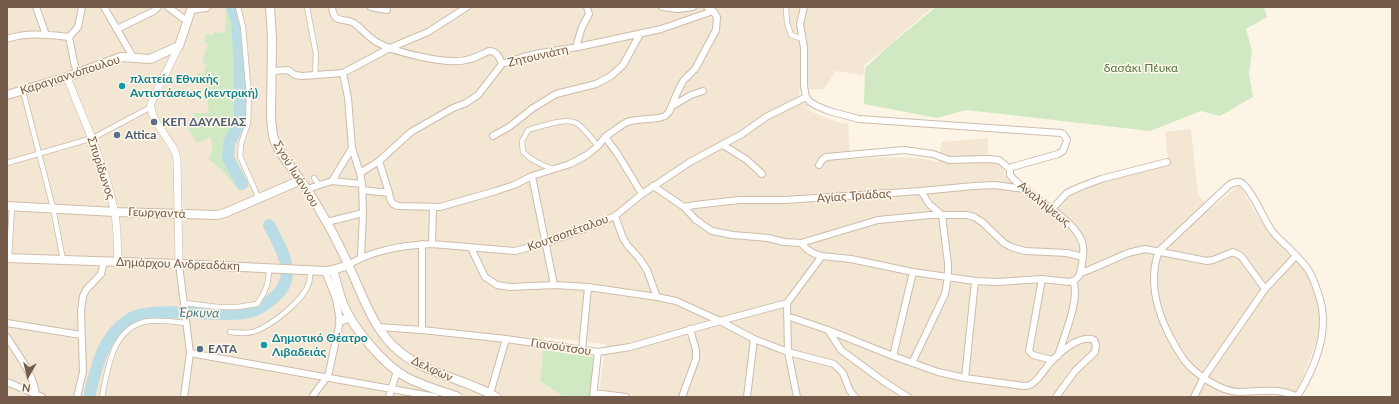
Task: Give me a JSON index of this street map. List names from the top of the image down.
{
  "streets": {
    "main road": [
      "Καραγιαννόπουλου",
      "Σγού Ιωάννου",
      "Γεωργαντά",
      "Δημάρχου Ανδρεαδάκη",
      "Δελφών"
    ],
    "street": [
      "Ζητουνιάτη",
      "Σπυρίδωνος",
      "Αγίας Τριάδας",
      "Αναλήψεως",
      "Κουτσοπέταλου",
      "Γιανούτσου"
    ]
  },
  "crossings": [
    ["Καραγιαννόπουλου", "Σπυρίδωνος"],
    ["Σπυρίδωνος", "Γεωργαντά"],
    ["Σπυρίδωνος", "Δημάρχου Ανδρεαδάκη"],
    ["Σγού Ιωάννου", "Γεωργαντά"],
    ["Σγού Ιωάννου", "Κουτσοπέταλου"],
    ["Σγού Ιωάννου", "Δημάρχου Ανδρεαδάκη"],
    ["Σγού Ιωάννου", "Γιανούτσου"],
    ["Σγού Ιωάννου", "Δελφών"],
    ["Αγίας Τριάδας", "Αναλήψεως"],
    ["Αναλήψεως", "Κουτσοπέταλου"],
    ["Κουτσοπέταλου", "Δημάρχου Ανδρεαδάκη"],
    ["Γιανούτσου", "Δελφών"]
  ],
  "water": ["Έρκυνα"],
  "parks": ["δασάκι Πέυκα"],
  "places": [
    "πλατεία Εθνικής Αντιστάσεως (κεντρική)",
    "ΚΕΠ ΔΑΥΛΕΙΑΣ",
    "Attica",
    "Δημοτικό Θέατρο Λιβαδειάς",
    "ΕΛΤΑ"
  ],
  "north": "bottom"
}
